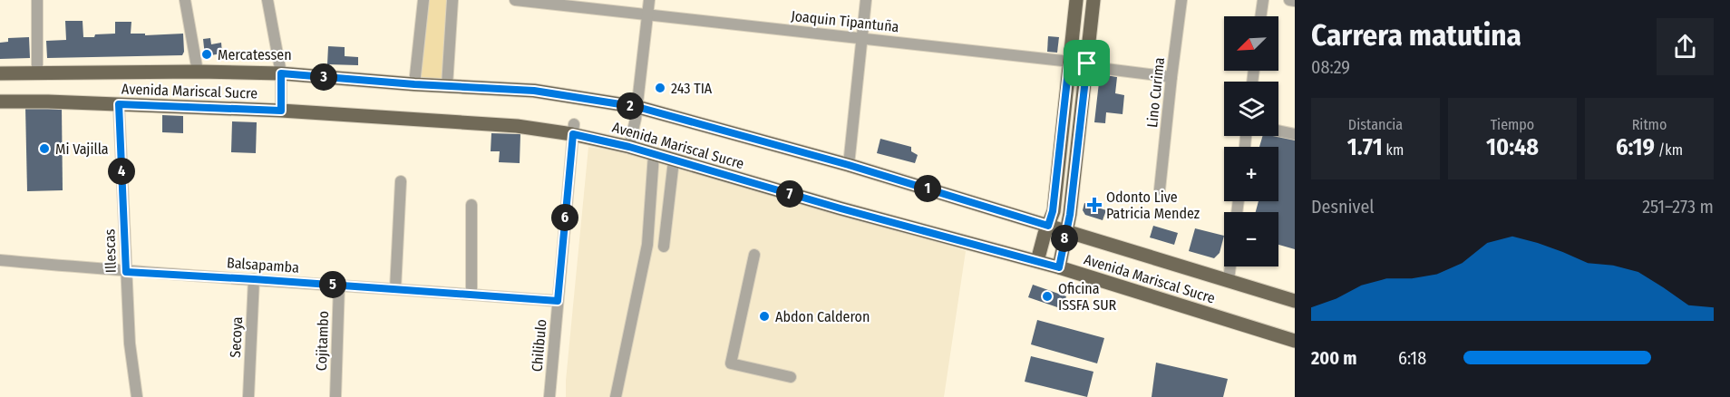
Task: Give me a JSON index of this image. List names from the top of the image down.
{
  "streets": {
    "main road": ["Avenida Mariscal Sucre"],
    "street": [
      "Joaquin Tipantuña",
      "Lino Curima",
      "Illescas",
      "Balsapamba",
      "Secoya",
      "Cojitambo",
      "Chilibulo"
    ]
  },
  "crossings": [
    ["Joaquin Tipantuña", "Lino Curima"],
    ["Avenida Mariscal Sucre", "Illescas"],
    ["Avenida Mariscal Sucre", "Chilibulo"],
    ["Illescas", "Balsapamba"],
    ["Balsapamba", "Secoya"],
    ["Balsapamba", "Cojitambo"],
    ["Balsapamba", "Chilibulo"]
  ],
  "places": {
    "other": [
      "Mercatessen",
      "243 TIA",
      "Mi Vajilla",
      "Oficina ISSFA SUR",
      "Abdon Calderon"
    ],
    "health": ["Odonto Live Patricia Mendez"]
  },
  "north": "bottom left",
  "page": {
    "heading": ["Carrera matutina", "08:29"],
    "map_buttons": ["+", "−"],
    "pins": [
      "3",
      "2",
      "4",
      "1",
      "7",
      "6",
      "8",
      "5"
    ],
    "stats": [
      ["Distancia", "1.71 km"],
      ["Tiempo", "10:48"],
      ["Ritmo", "6:19 /km"]
    ],
    "chart": ["Desnivel", "251–273 m"],
    "list": [
      {
        "name": "200 m",
        "note": "6:18"
      }
    ]
  }
}
